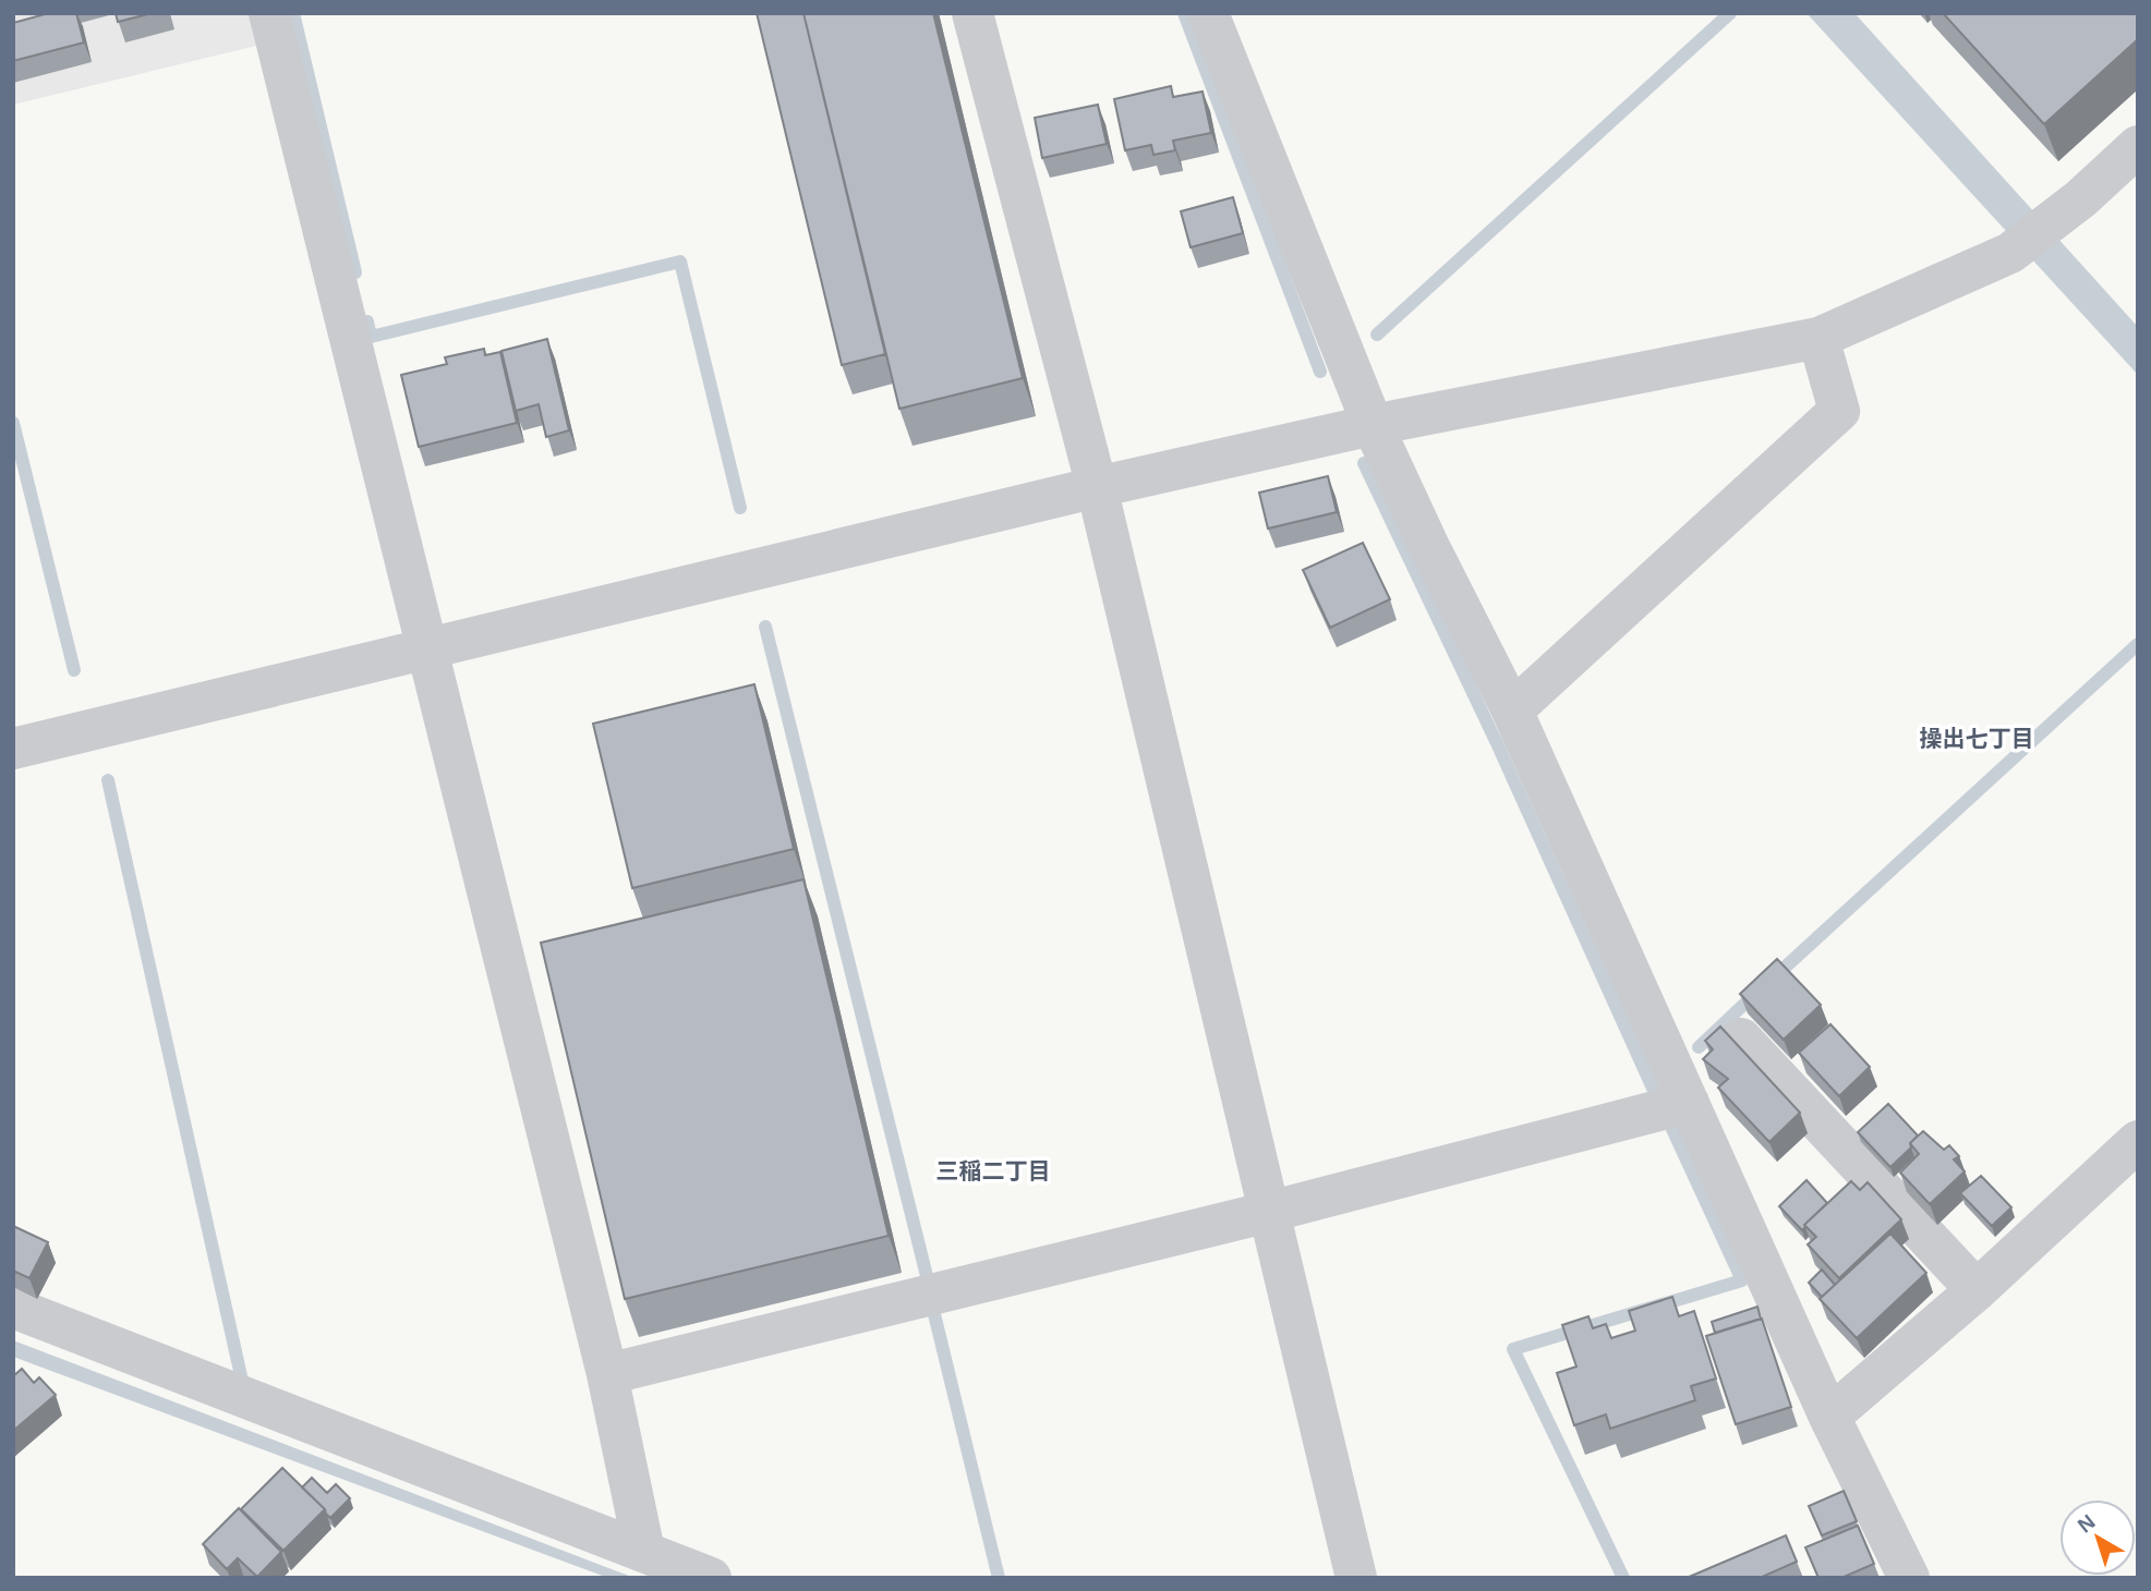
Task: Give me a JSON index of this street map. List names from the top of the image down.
{
  "districts": ["操出七丁目", "三稲二丁目"],
  "north": "top left"
}
